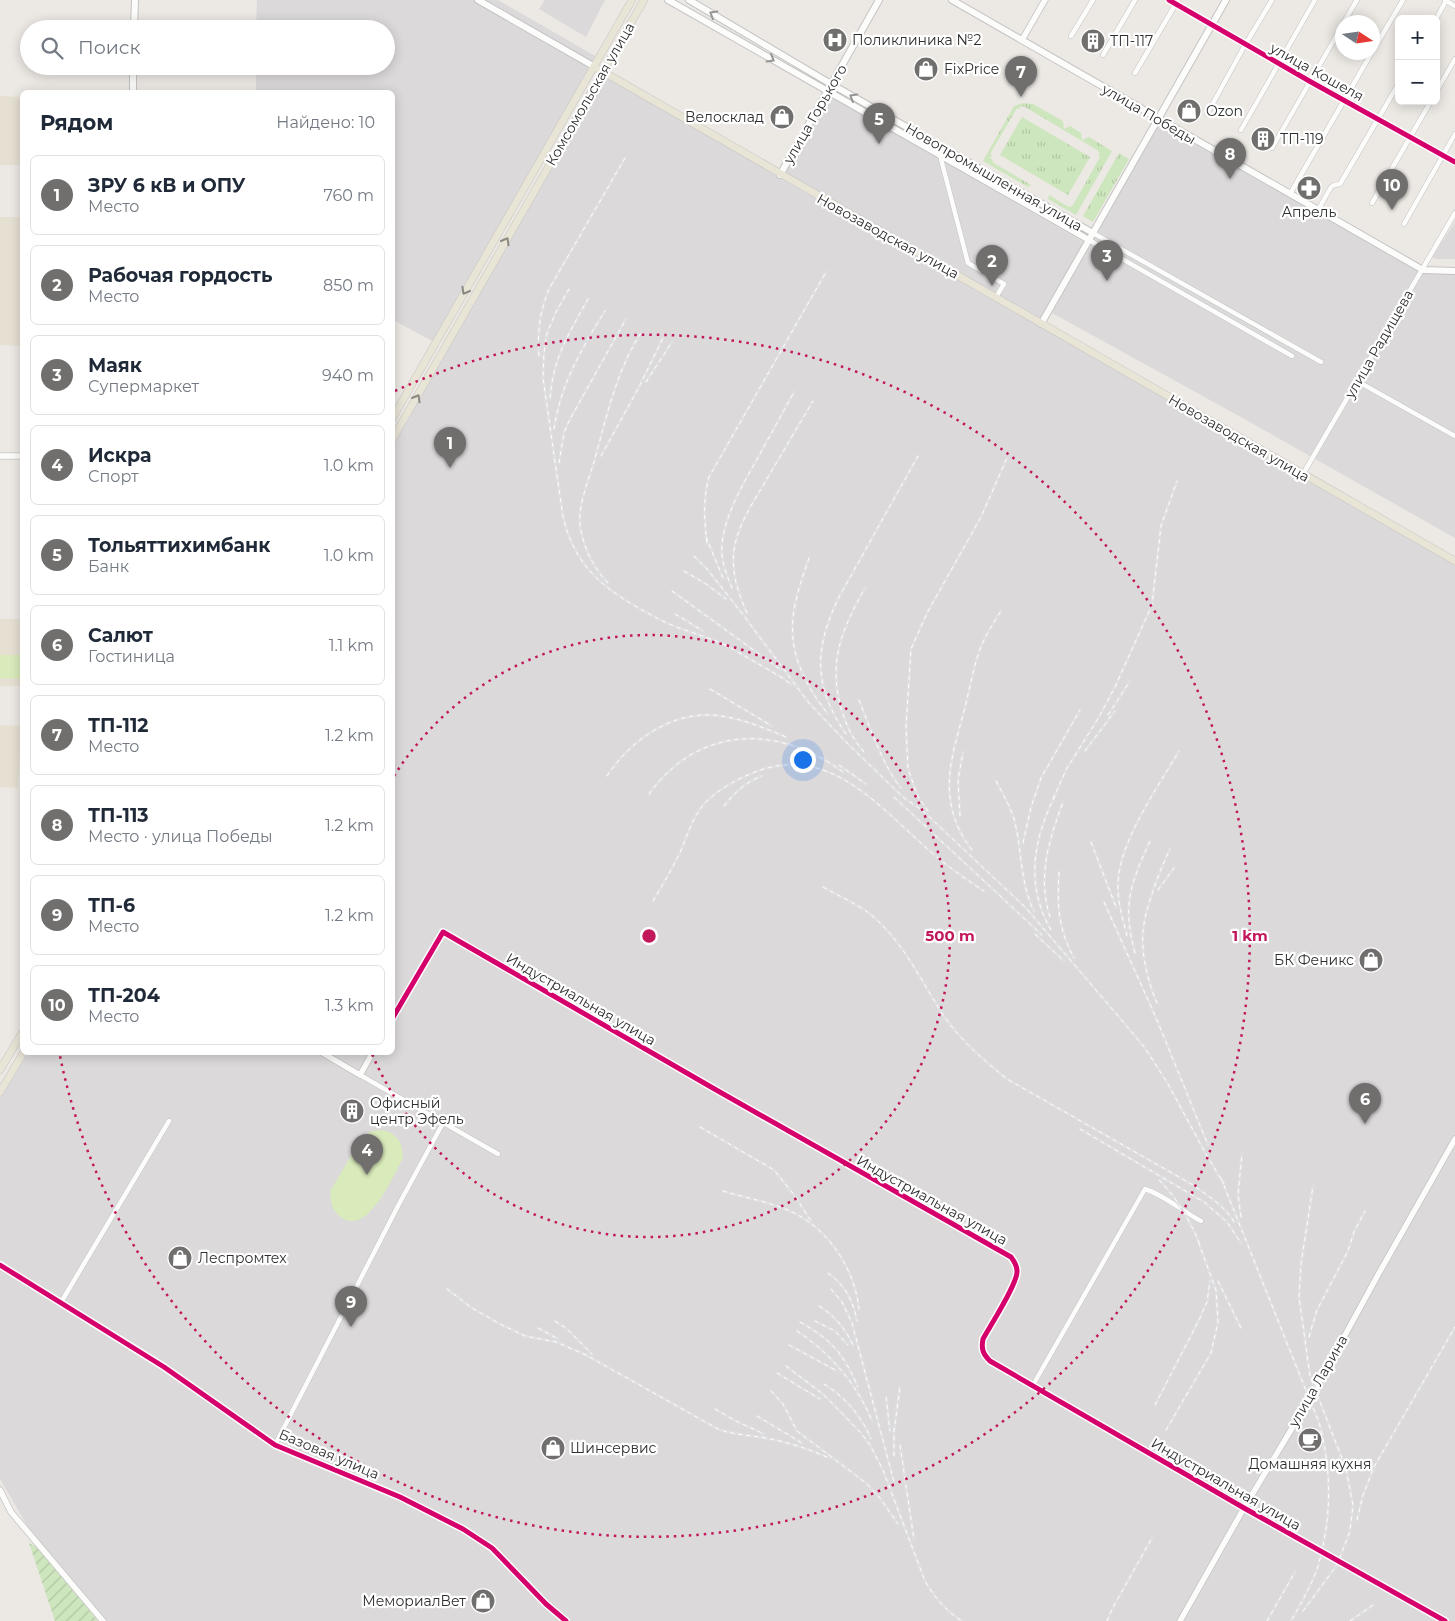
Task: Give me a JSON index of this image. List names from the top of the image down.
{
  "streets": {
    "main road": [
      "Комсомольская улица",
      "улица Горького",
      "улица Победы",
      "Новопромышленная улица",
      "Новозаводская улица"
    ],
    "street": [
      "улица Кошеля",
      "улица Радищева",
      "Индустриальная улица",
      "улица Ларина",
      "Базовая улица"
    ]
  },
  "crossings": [
    ["Комсомольская улица", "Новозаводская улица"],
    ["улица Горького", "Новопромышленная улица"],
    ["улица Горького", "Новозаводская улица"],
    ["улица Победы", "улица Радищева"],
    ["Новозаводская улица", "улица Радищева"],
    ["Индустриальная улица", "улица Ларина"]
  ],
  "places": {
    "hospital": ["Поликлиника №2"],
    "building": ["ТП-117", "ТП-119", "Офисный центр Эфель"],
    "shop": [
      "FixPrice",
      "Ozon",
      "Велосклад",
      "БК Феникс",
      "Леспромтех",
      "Шинсервис",
      "МемориалВет"
    ],
    "pharmacy": ["Апрель"],
    "cafe": ["Домашняя кухня"]
  },
  "north": "right",
  "page": {
    "map_buttons": ["+", "−"],
    "search": "Поиск",
    "pins": [
      "7",
      "5",
      "8",
      "10",
      "3",
      "2",
      "1",
      "6",
      "4",
      "9"
    ],
    "heading": ["Рядом", "Найдено: 10"],
    "list": [
      {
        "mark": "1",
        "name": "ЗРУ 6 кВ и ОПУ",
        "note": "Место",
        "value": "760 m"
      },
      {
        "mark": "2",
        "name": "Рабочая гордость",
        "note": "Место",
        "value": "850 m"
      },
      {
        "mark": "3",
        "name": "Маяк",
        "note": "Супермаркет",
        "value": "940 m"
      },
      {
        "mark": "4",
        "name": "Искра",
        "note": "Спорт",
        "value": "1.0 km"
      },
      {
        "mark": "5",
        "name": "Тольяттихимбанк",
        "note": "Банк",
        "value": "1.0 km"
      },
      {
        "mark": "6",
        "name": "Салют",
        "note": "Гостиница",
        "value": "1.1 km"
      },
      {
        "mark": "7",
        "name": "ТП-112",
        "note": "Место",
        "value": "1.2 km"
      },
      {
        "mark": "8",
        "name": "ТП-113",
        "note": "Место · улица Победы",
        "value": "1.2 km"
      },
      {
        "mark": "9",
        "name": "ТП-6",
        "note": "Место",
        "value": "1.2 km"
      },
      {
        "mark": "10",
        "name": "ТП-204",
        "note": "Место",
        "value": "1.3 km"
      }
    ]
  },
  "rings": ["500 m", "1 km"]
}
